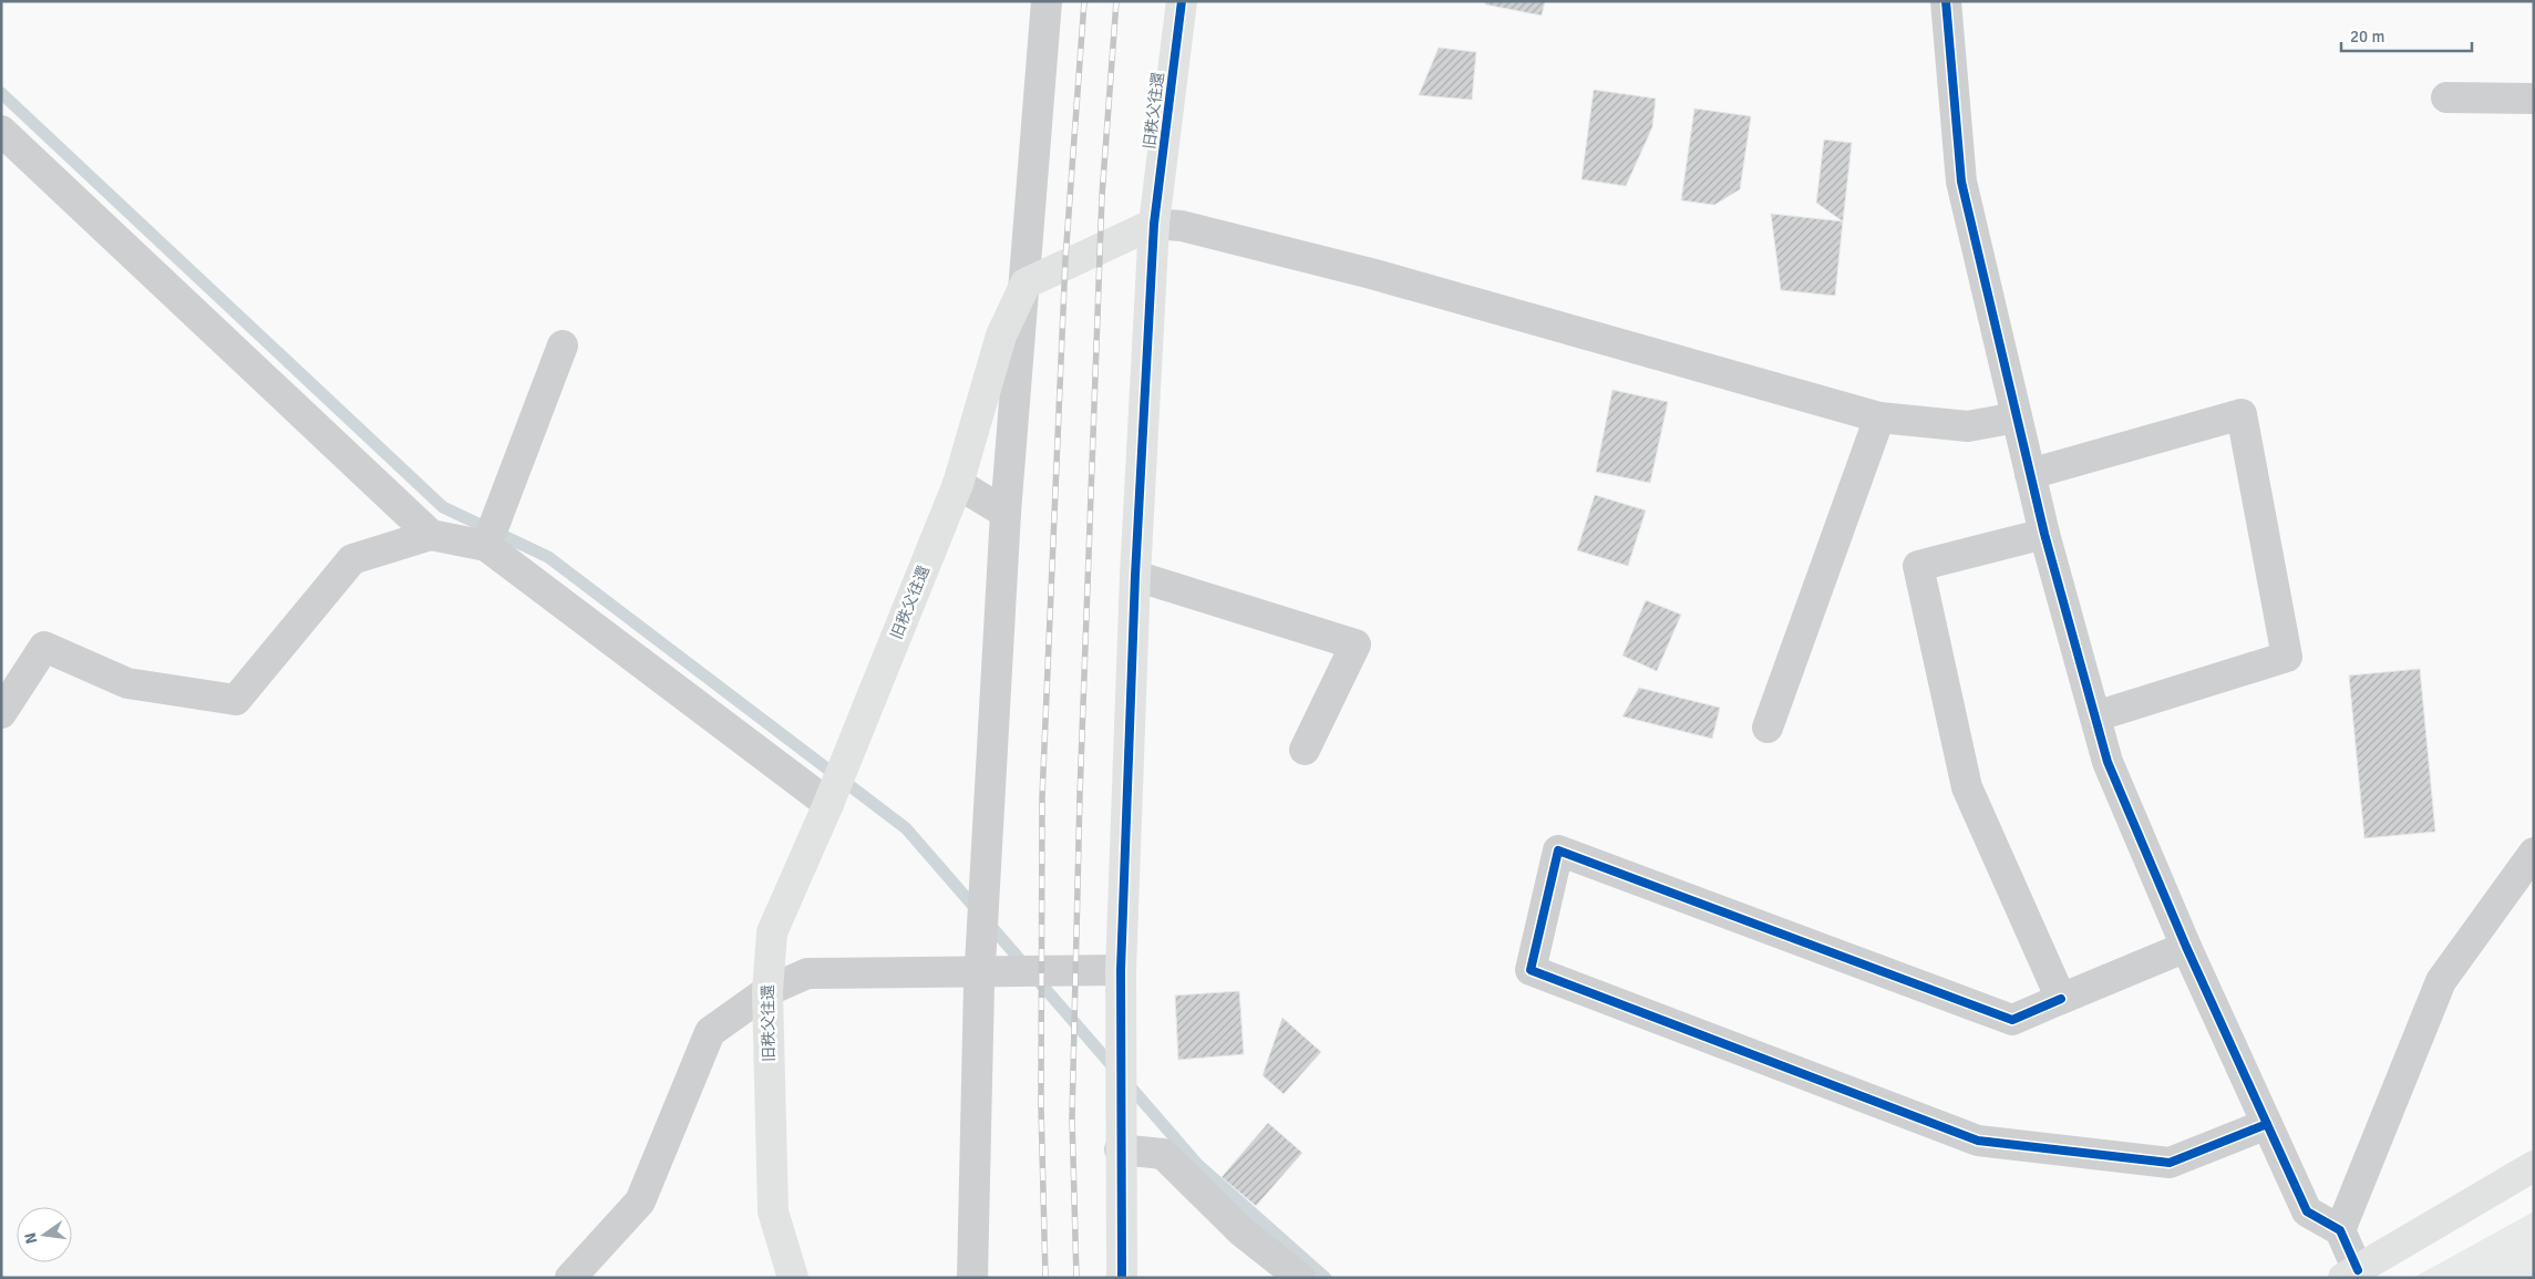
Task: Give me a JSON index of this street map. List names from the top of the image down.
{
  "streets": {
    "street": ["旧秩父往還"]
  },
  "scale_bar": "20 m",
  "north": "left"
}
